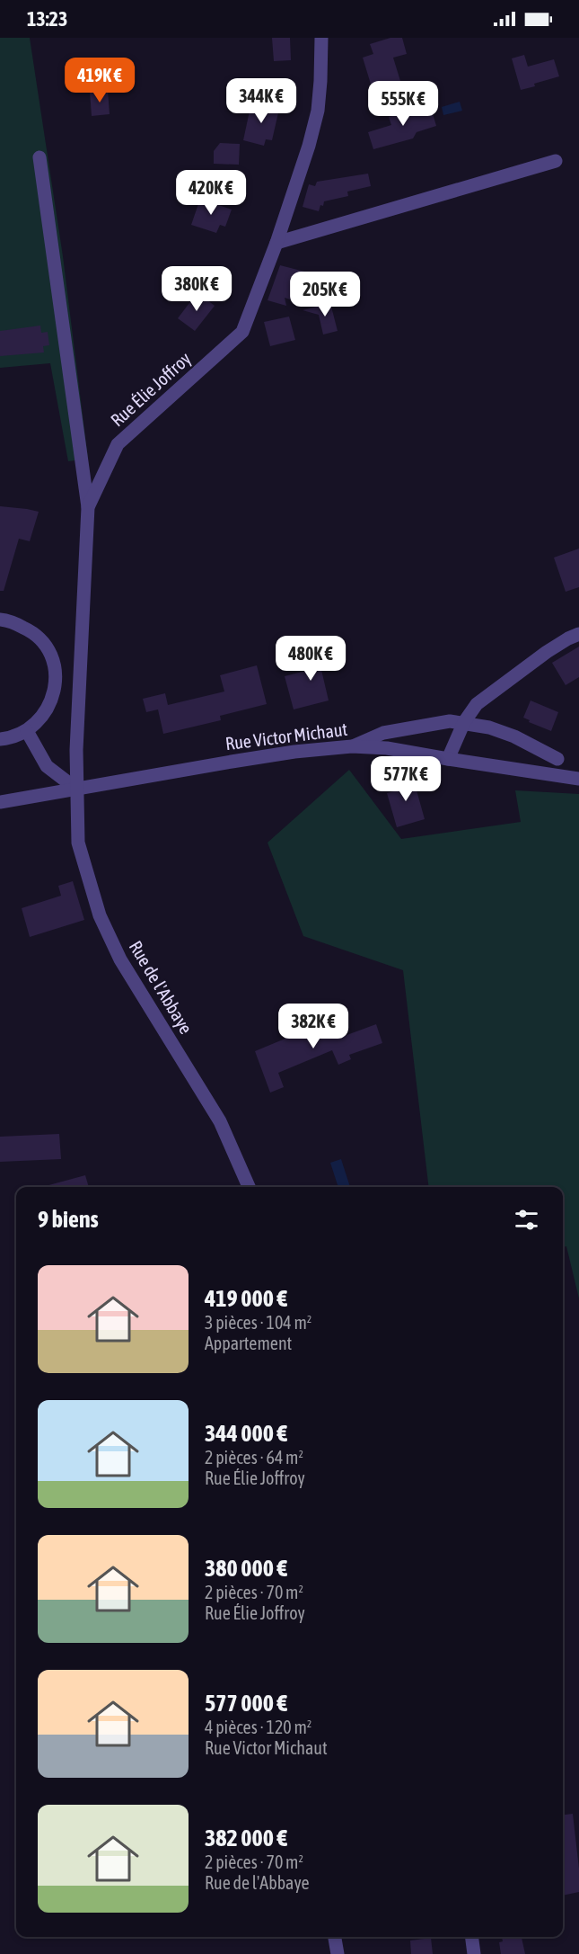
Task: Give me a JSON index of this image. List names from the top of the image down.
{
  "streets": {
    "street": ["Rue Élie Joffroy", "Rue Victor Michaut", "Rue de l'Abbaye"]
  },
  "crossings": [
    ["Rue Élie Joffroy", "Rue Victor Michaut"],
    ["Rue Élie Joffroy", "Rue de l'Abbaye"],
    ["Rue Victor Michaut", "Rue de l'Abbaye"]
  ],
  "page": {
    "status": "13:23",
    "price": [
      "419K €",
      "344K €",
      "555K €",
      "420K €",
      "380K €",
      "205K €",
      "480K €",
      "577K €",
      "382K €"
    ],
    "heading": "9 biens",
    "list": [
      {
        "name": "419 000 €",
        "note": "3 pièces · 104 m² · Appartement"
      },
      {
        "name": "344 000 €",
        "note": "2 pièces · 64 m² · Rue Élie Joffroy"
      },
      {
        "name": "380 000 €",
        "note": "2 pièces · 70 m² · Rue Élie Joffroy"
      },
      {
        "name": "577 000 €",
        "note": "4 pièces · 120 m² · Rue Victor Michaut"
      },
      {
        "name": "382 000 €",
        "note": "2 pièces · 70 m² · Rue de l'Abbaye"
      }
    ]
  }
}
